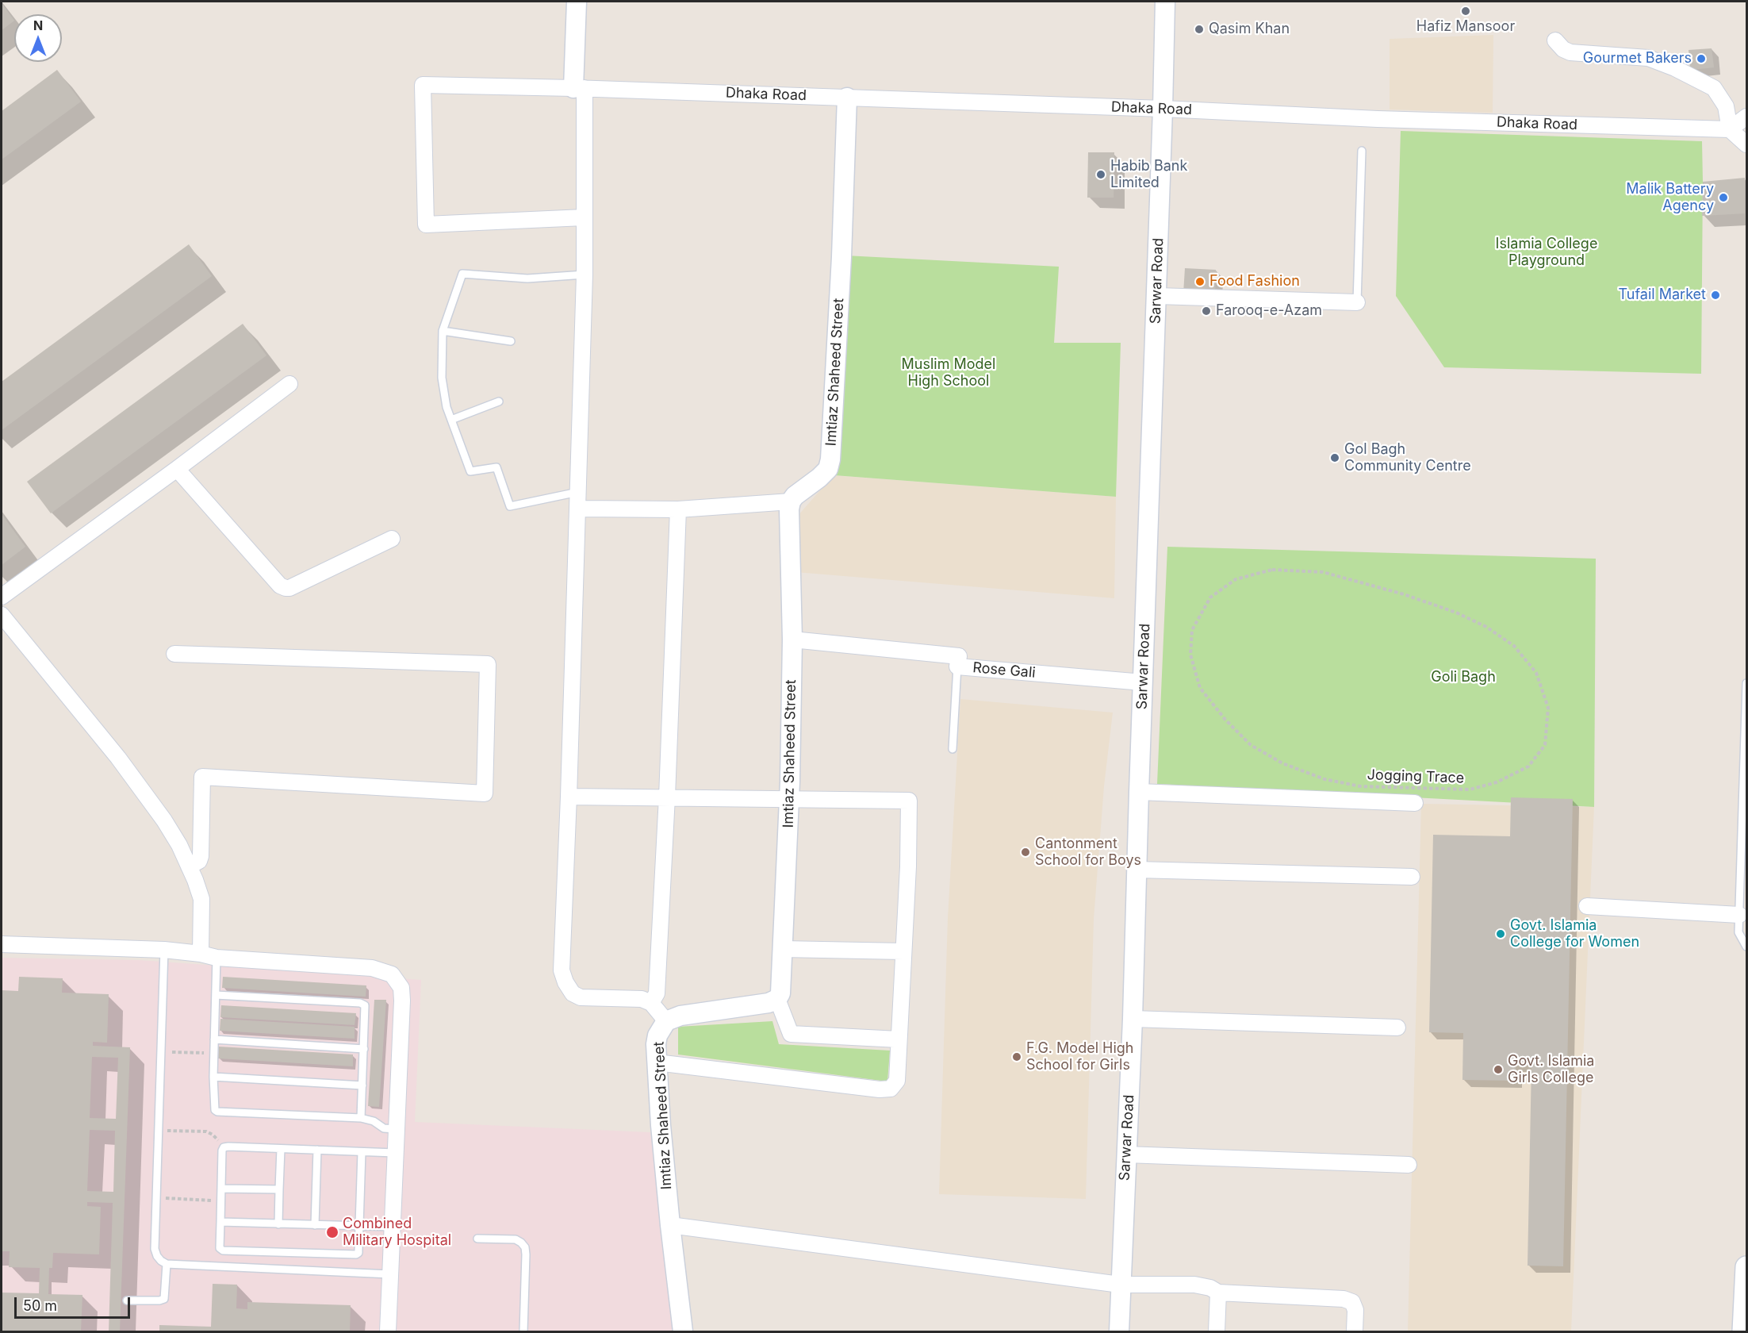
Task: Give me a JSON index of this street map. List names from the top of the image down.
{
  "streets": {
    "street": [
      "Dhaka Road",
      "Sarwar Road",
      "Imtiaz Shaheed Street",
      "Rose Gali"
    ],
    "path": ["Jogging Trace"]
  },
  "crossings": [
    ["Dhaka Road", "Sarwar Road"],
    ["Dhaka Road", "Imtiaz Shaheed Street"],
    ["Sarwar Road", "Rose Gali"],
    ["Imtiaz Shaheed Street", "Rose Gali"]
  ],
  "parks": ["Islamia College Playground", "Muslim Model High School", "Goli Bagh"],
  "places": [
    "Hafiz Mansoor",
    "Qasim Khan",
    "Gourmet Bakers",
    "Habib Bank Limited",
    "Malik Battery Agency",
    "Food Fashion",
    "Tufail Market",
    "Farooq-e-Azam",
    "Gol Bagh Community Centre",
    "Cantonment School for Boys",
    "Govt. Islamia College for Women",
    "F.G. Model High School for Girls",
    "Govt. Islamia Girls College",
    "Combined Military Hospital"
  ],
  "scale_bar": "50 m",
  "north": "top"
}
